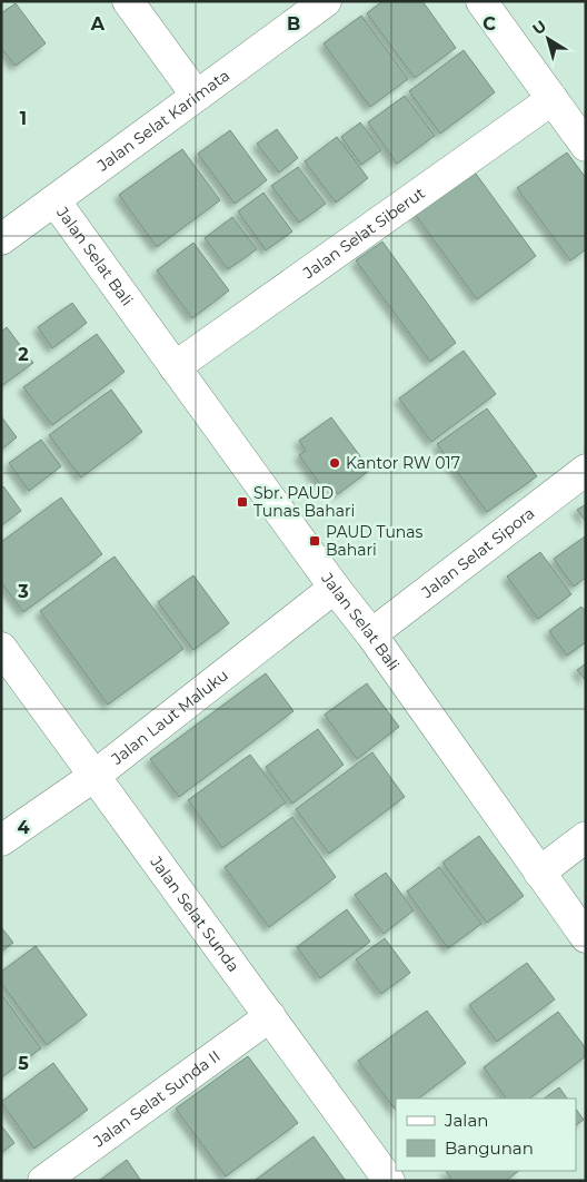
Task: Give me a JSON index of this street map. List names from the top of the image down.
{
  "streets": {
    "street": [
      "Jalan Selat Karimata",
      "Jalan Selat Siberut",
      "Jalan Selat Bali",
      "Jalan Selat Sipora",
      "Jalan Laut Maluku",
      "Jalan Selat Sunda",
      "Jalan Selat Sunda II"
    ]
  },
  "crossings": [
    ["Jalan Selat Karimata", "Jalan Selat Bali"],
    ["Jalan Selat Siberut", "Jalan Selat Bali"],
    ["Jalan Selat Bali", "Jalan Selat Sipora"],
    ["Jalan Selat Bali", "Jalan Laut Maluku"],
    ["Jalan Laut Maluku", "Jalan Selat Sunda"],
    ["Jalan Selat Sunda", "Jalan Selat Sunda II"]
  ],
  "places": {
    "other": ["Kantor RW 017"],
    "transit": ["Sbr. PAUD Tunas Bahari", "PAUD Tunas Bahari"]
  },
  "legend": ["Jalan", "Bangunan"],
  "north": "top left",
  "grid": {
    "columns": ["A", "B", "C"],
    "rows": [
      "1",
      "2",
      "3",
      "4",
      "5"
    ]
  }
}
